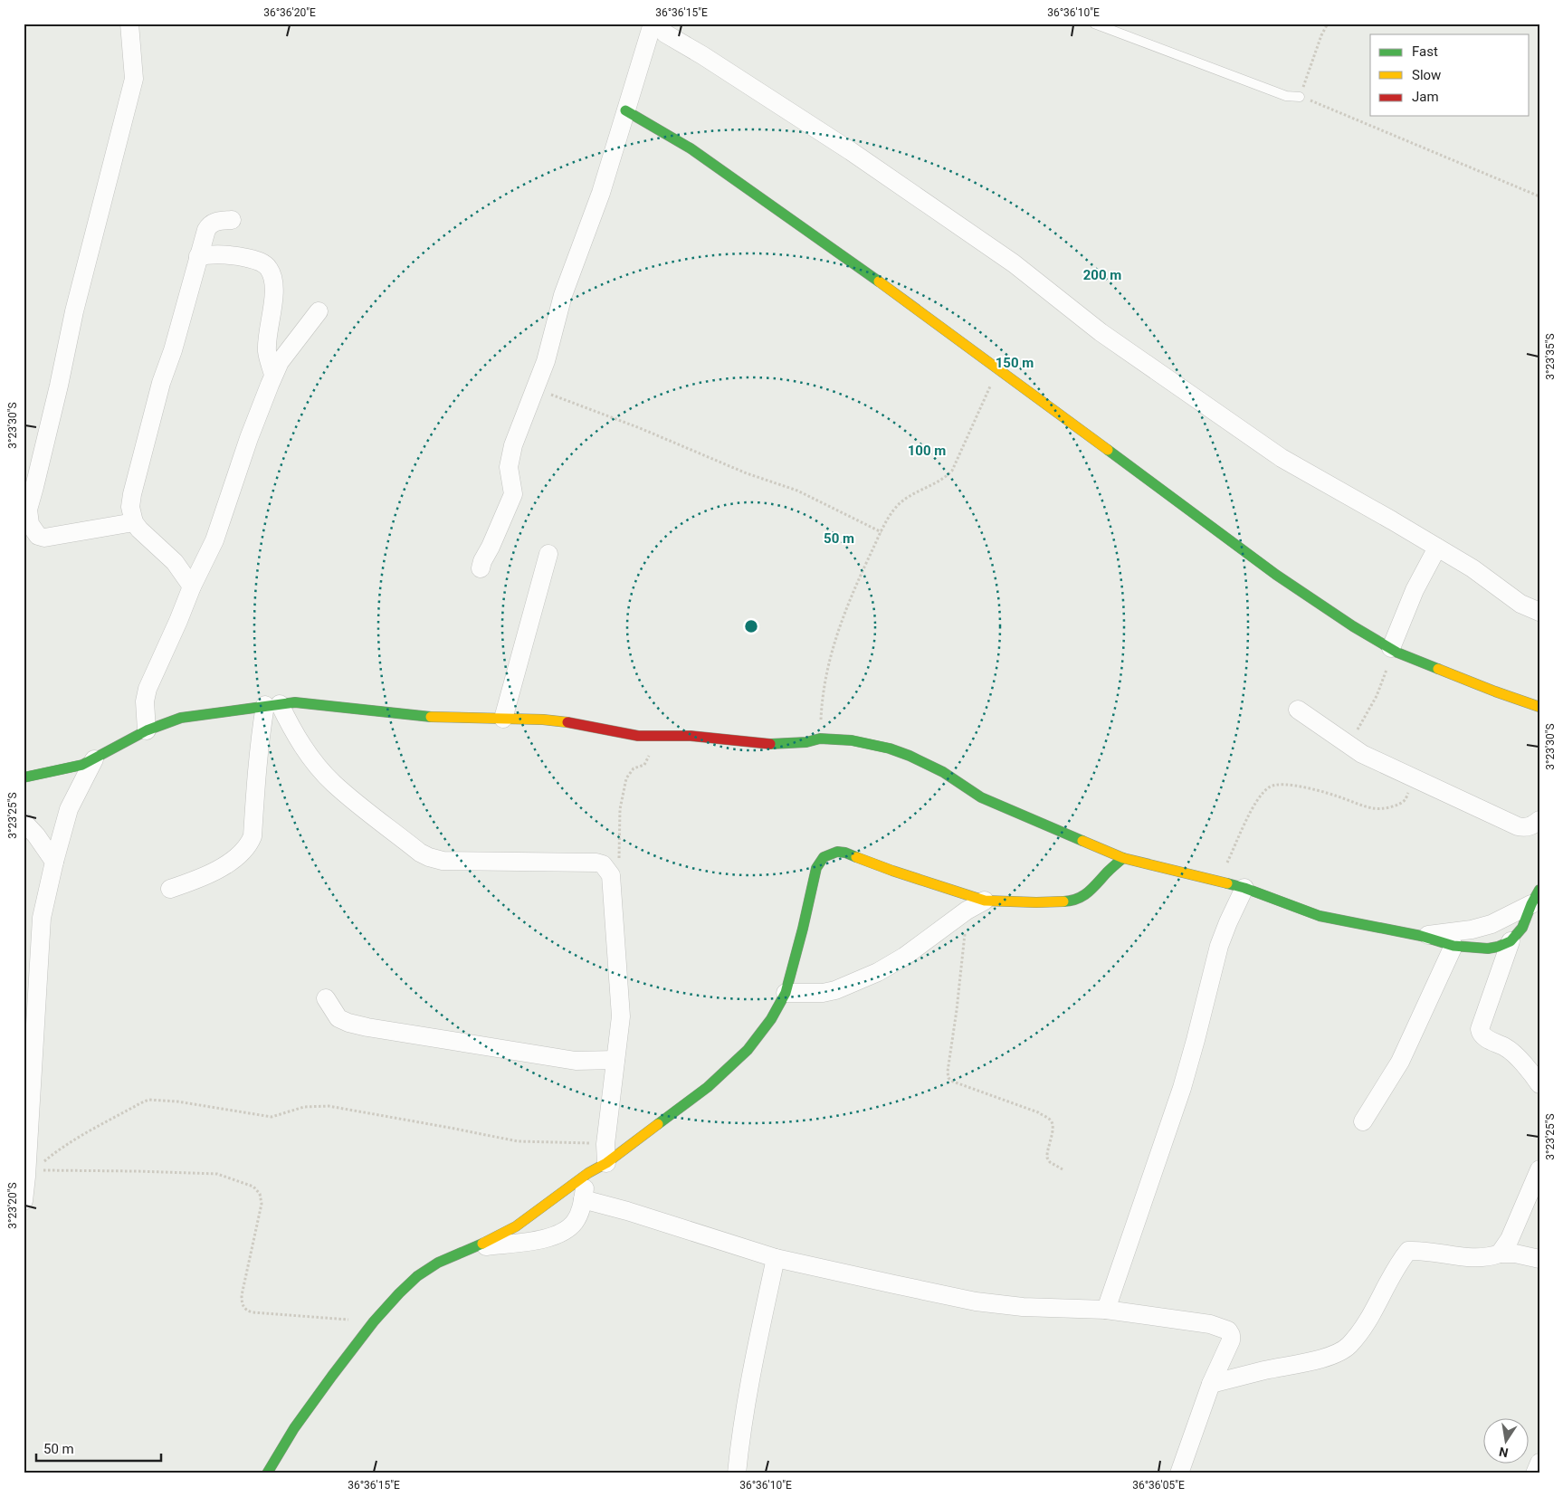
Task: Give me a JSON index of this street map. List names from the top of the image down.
{
  "legend": ["Fast", "Slow", "Jam"],
  "scale_bar": "50 m",
  "north": "bottom",
  "coordinates": [
    "36°36'20\"E",
    "36°36'15\"E",
    "36°36'10\"E",
    "3°23'35\"S",
    "3°23'30\"S",
    "3°23'25\"S",
    "3°23'20\"S",
    "36°36'05\"E"
  ],
  "rings": [
    "200 m",
    "150 m",
    "100 m",
    "50 m"
  ]
}
